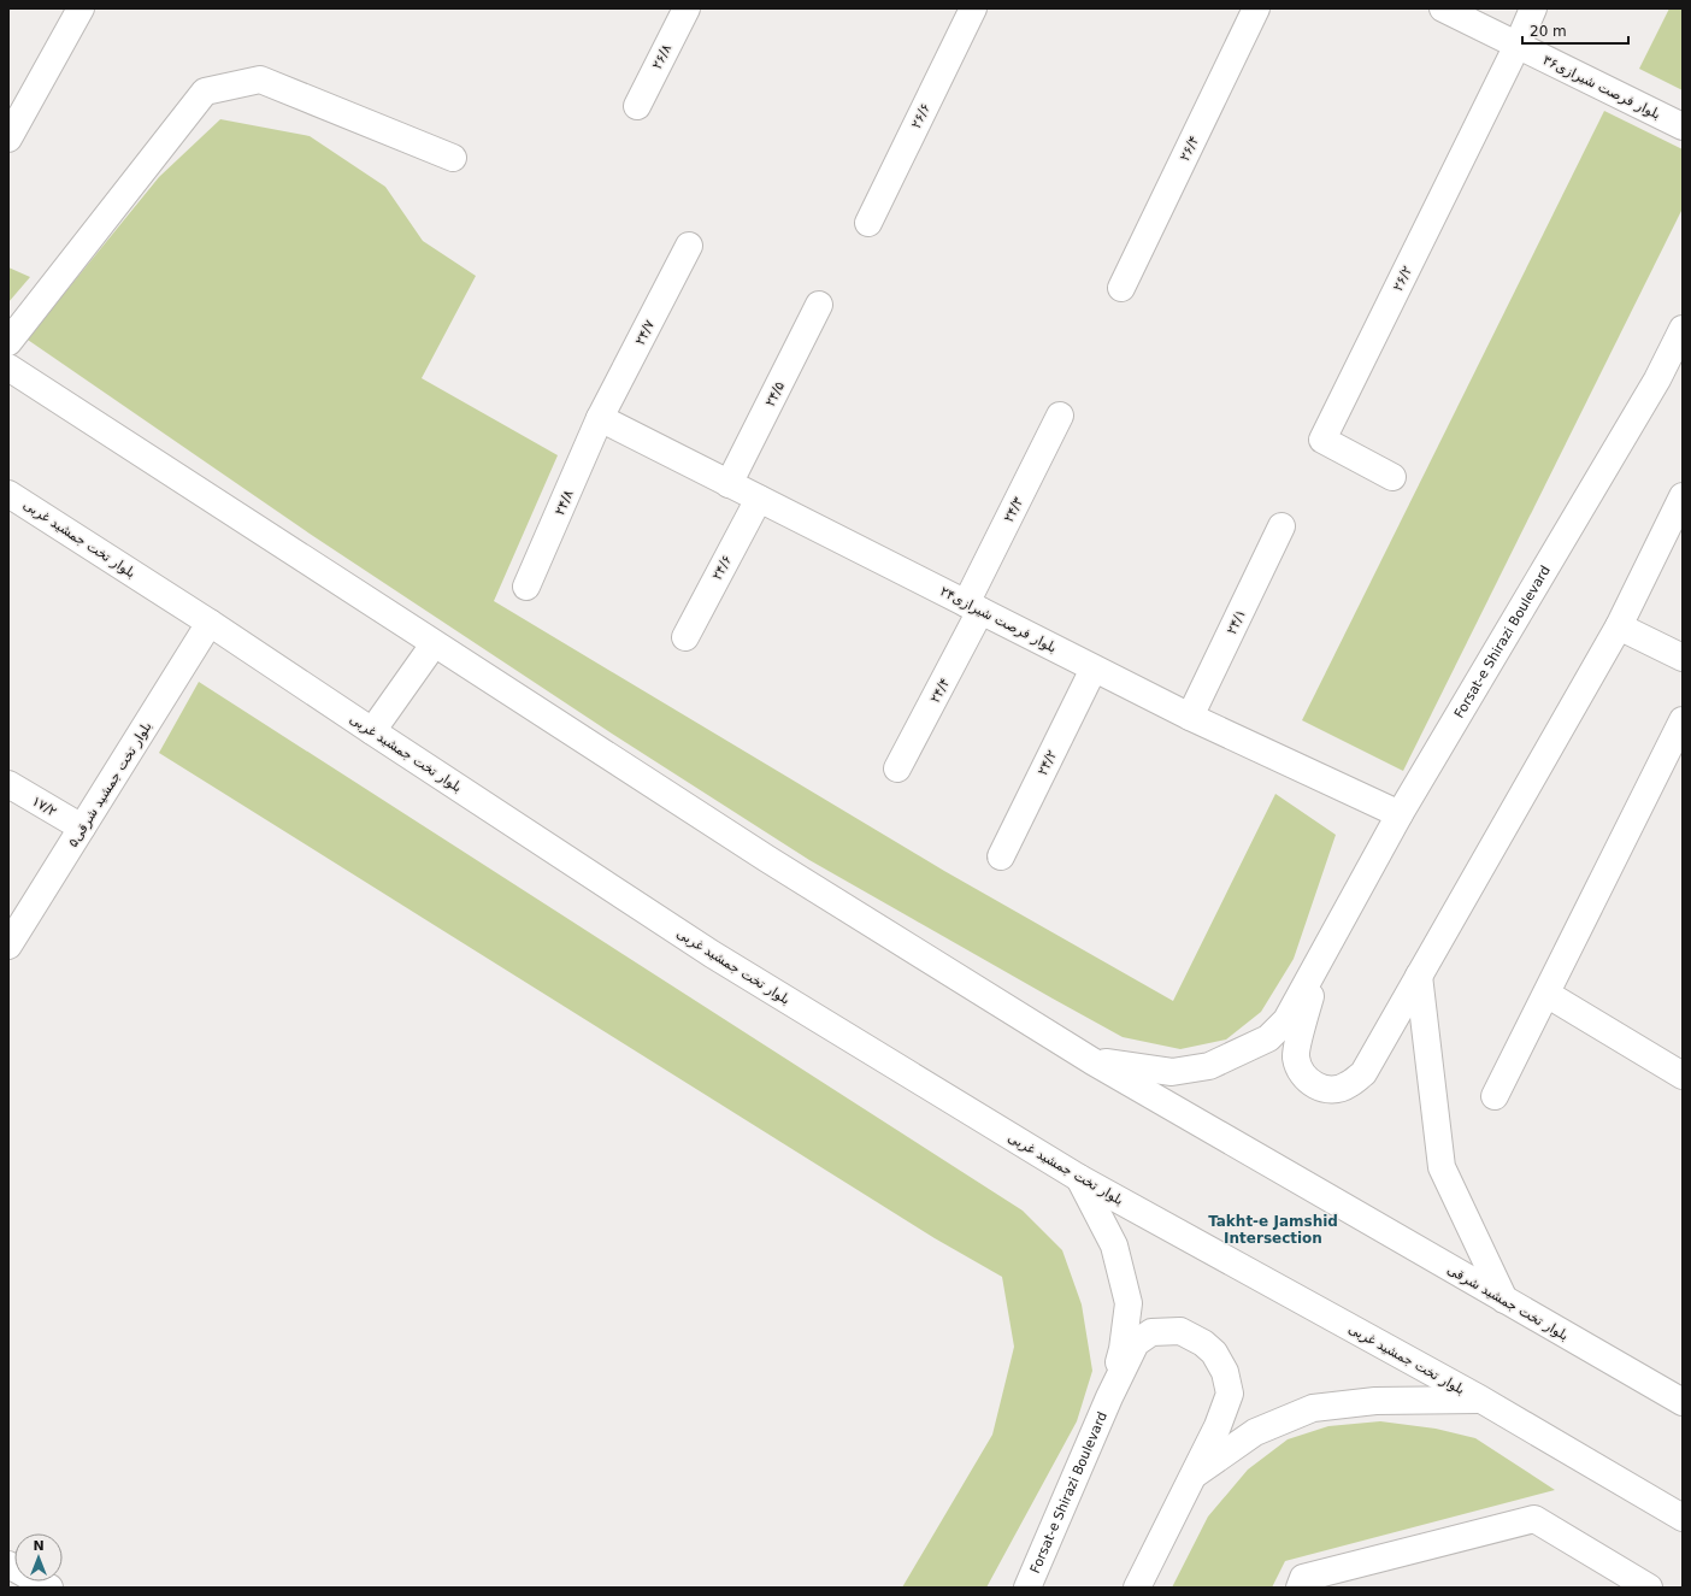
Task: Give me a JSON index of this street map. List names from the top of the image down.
{
  "streets": {
    "main road": [
      "۲۶/۸",
      "بلوار فرصت شیرازی۳۶",
      "۲۶/۶",
      "۲۶/۴",
      "۲۶/۲",
      "۲۴/۷",
      "۲۴/۵",
      "۲۴/۸",
      "۲۴/۳",
      "بلوار تخت جمشید غربی",
      "۲۴/۶",
      "بلوار فرصت شیرازی۲۴",
      "۲۴/۱",
      "Forsat-e Shirazi Boulevard",
      "۲۴/۴",
      "۲۴/۲",
      "بلوار تخت جمشید شرقی۵",
      "۱۷/۲",
      "بلوار تخت جمشید شرقی"
    ]
  },
  "crossings": [
    ["بلوار فرصت شیرازی۳۶", "۲۶/۲"],
    ["۲۴/۷", "۲۴/۸"],
    ["۲۴/۷", "بلوار فرصت شیرازی۲۴"],
    ["۲۴/۵", "بلوار فرصت شیرازی۲۴"],
    ["۲۴/۸", "بلوار فرصت شیرازی۲۴"],
    ["۲۴/۳", "بلوار فرصت شیرازی۲۴"],
    ["۲۴/۳", "۲۴/۴"],
    ["بلوار تخت جمشید غربی", "بلوار تخت جمشید شرقی۵"],
    ["۲۴/۶", "بلوار فرصت شیرازی۲۴"],
    ["بلوار فرصت شیرازی۲۴", "۲۴/۱"],
    ["بلوار فرصت شیرازی۲۴", "Forsat-e Shirazi Boulevard"],
    ["بلوار فرصت شیرازی۲۴", "۲۴/۴"],
    ["بلوار فرصت شیرازی۲۴", "۲۴/۲"],
    ["بلوار تخت جمشید شرقی۵", "۱۷/۲"]
  ],
  "districts": ["Takht-e Jamshid Intersection"],
  "scale_bar": "20 m",
  "north": "top"
}
